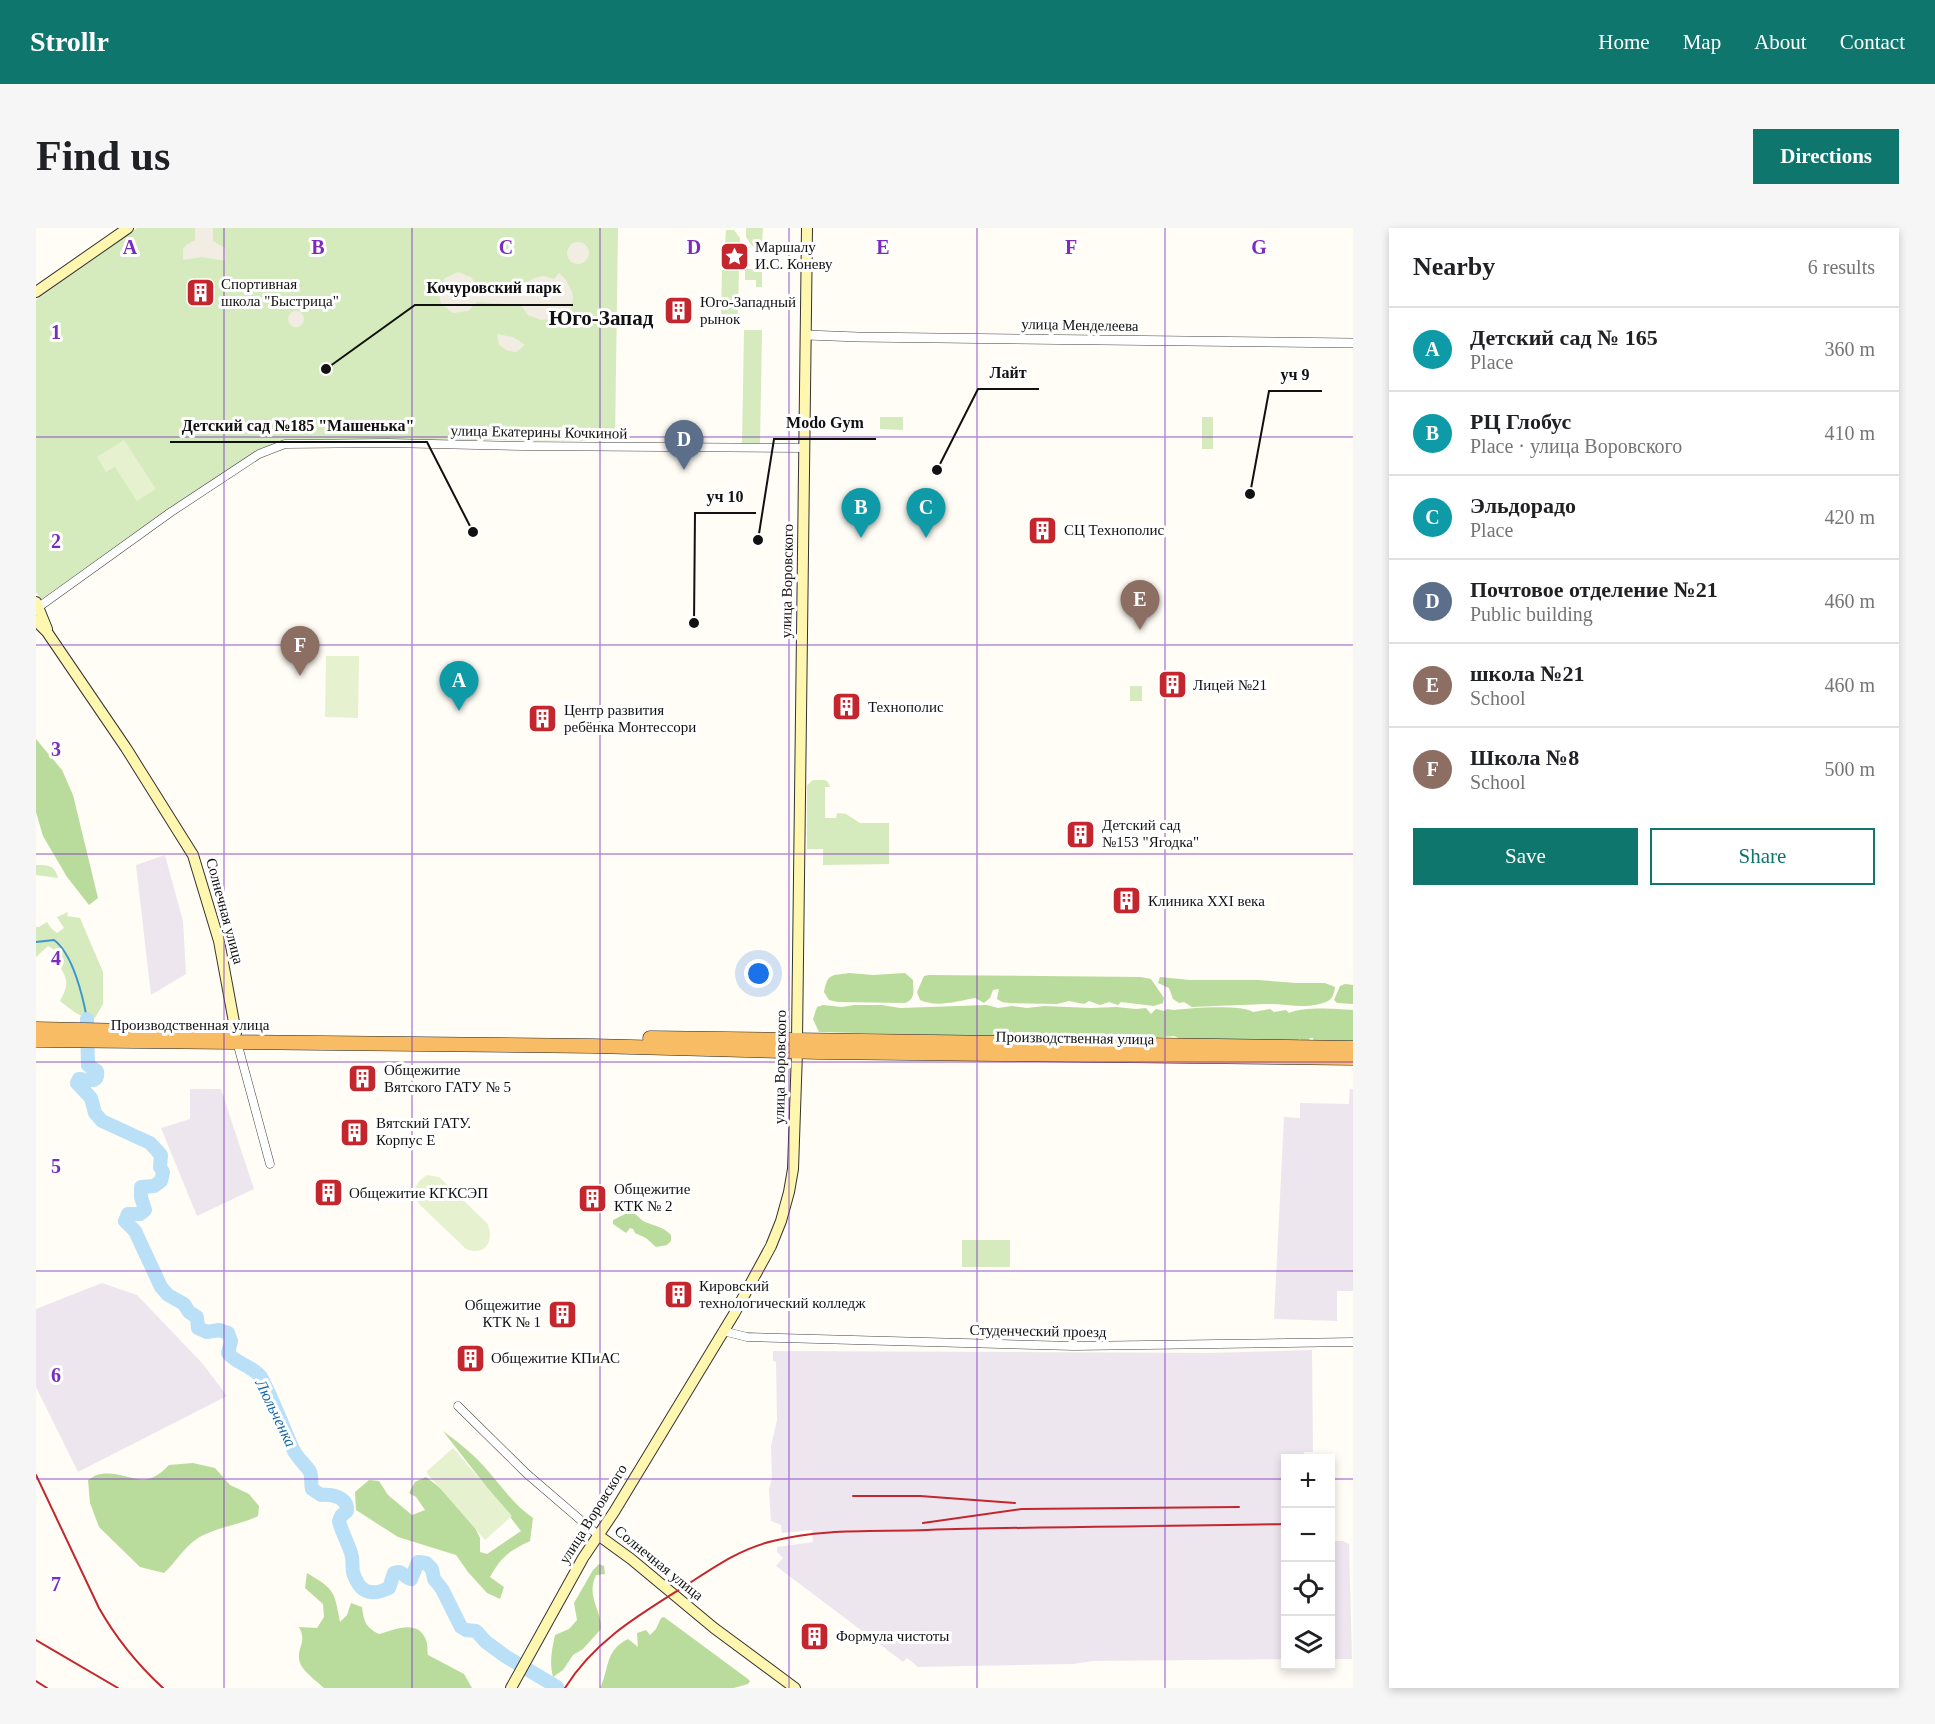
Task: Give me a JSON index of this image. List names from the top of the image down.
{
  "streets": {
    "highway": ["Производственная улица"],
    "main road": ["улица Воровского", "Солнечная улица"],
    "street": ["улица Менделеева", "улица Екатерины Кочкиной", "Студенческий проезд"]
  },
  "crossings": [
    ["улица Менделеева", "улица Воровского"],
    ["улица Екатерины Кочкиной", "улица Воровского"],
    ["улица Екатерины Кочкиной", "Солнечная улица"],
    ["улица Воровского", "Солнечная улица"],
    ["улица Воровского", "Производственная улица"],
    ["улица Воровского", "Студенческий проезд"],
    ["Солнечная улица", "Производственная улица"]
  ],
  "districts": ["Юго-Запад"],
  "water": ["Люльченка"],
  "places": {
    "place": ["Маршалу И.С. Коневу"],
    "building": [
      "Спортивная школа \"Быстрица\"",
      "Юго-Западный рынок",
      "СЦ Технополис",
      "Лицей №21",
      "Технополис",
      "Центр развития ребёнка Монтессори",
      "Детский сад №153 \"Ягодка\"",
      "Клиника XXI века",
      "Общежитие Вятского ГАТУ № 5",
      "Вятский ГАТУ. Корпус Е",
      "Общежитие КГКСЭП",
      "Общежитие КТК № 2",
      "Кировский технологический колледж",
      "Общежитие КТК № 1",
      "Общежитие КПиАС",
      "Формула чистоты"
    ],
    "other": [
      "Кочуровский парк",
      "Лайт",
      "уч 9",
      "Детский сад №185 \"Машенька\"",
      "Modo Gym",
      "уч 10"
    ]
  },
  "page": {
    "header": "Strollr",
    "nav": [
      "Home",
      "Map",
      "About",
      "Contact"
    ],
    "buttons": [
      "Directions",
      ["Save", "Share"]
    ],
    "title": "Find us",
    "heading": ["Nearby", "6 results"],
    "list": [
      {
        "mark": "A",
        "name": "Детский сад № 165",
        "note": "Place",
        "value": "360 m"
      },
      {
        "mark": "B",
        "name": "РЦ Глобус",
        "note": "Place · улица Воровского",
        "value": "410 m"
      },
      {
        "mark": "C",
        "name": "Эльдорадо",
        "note": "Place",
        "value": "420 m"
      },
      {
        "mark": "D",
        "name": "Почтовое отделение №21",
        "note": "Public building",
        "value": "460 m"
      },
      {
        "mark": "E",
        "name": "школа №21",
        "note": "School",
        "value": "460 m"
      },
      {
        "mark": "F",
        "name": "Школа №8",
        "note": "School",
        "value": "500 m"
      }
    ],
    "pins": [
      "D",
      "B",
      "C",
      "E",
      "F",
      "A"
    ],
    "map_buttons": ["+", "−"]
  },
  "grid": {
    "columns": [
      "A",
      "B",
      "C",
      "D",
      "E",
      "F",
      "G"
    ],
    "rows": [
      "1",
      "2",
      "3",
      "4",
      "5",
      "6",
      "7"
    ]
  }
}
